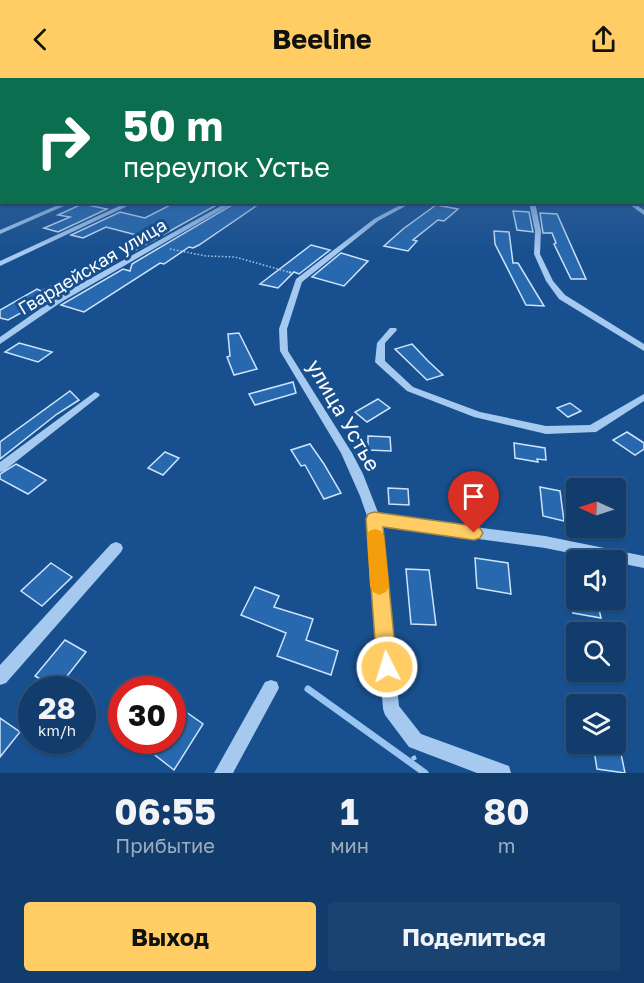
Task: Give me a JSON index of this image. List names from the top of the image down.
{
  "streets": {
    "street": ["Гвардейская улица", "улица Устье"]
  },
  "north": "left",
  "page": {
    "header": "Beeline",
    "turn": ["50 m", "переулок Устье"],
    "speed": "28 km/h",
    "limit": "30",
    "eta": [
      "06:55",
      "Прибытие",
      "1",
      "мин",
      "80",
      "m"
    ],
    "buttons": ["Выход", "Поделиться"]
  }
}
